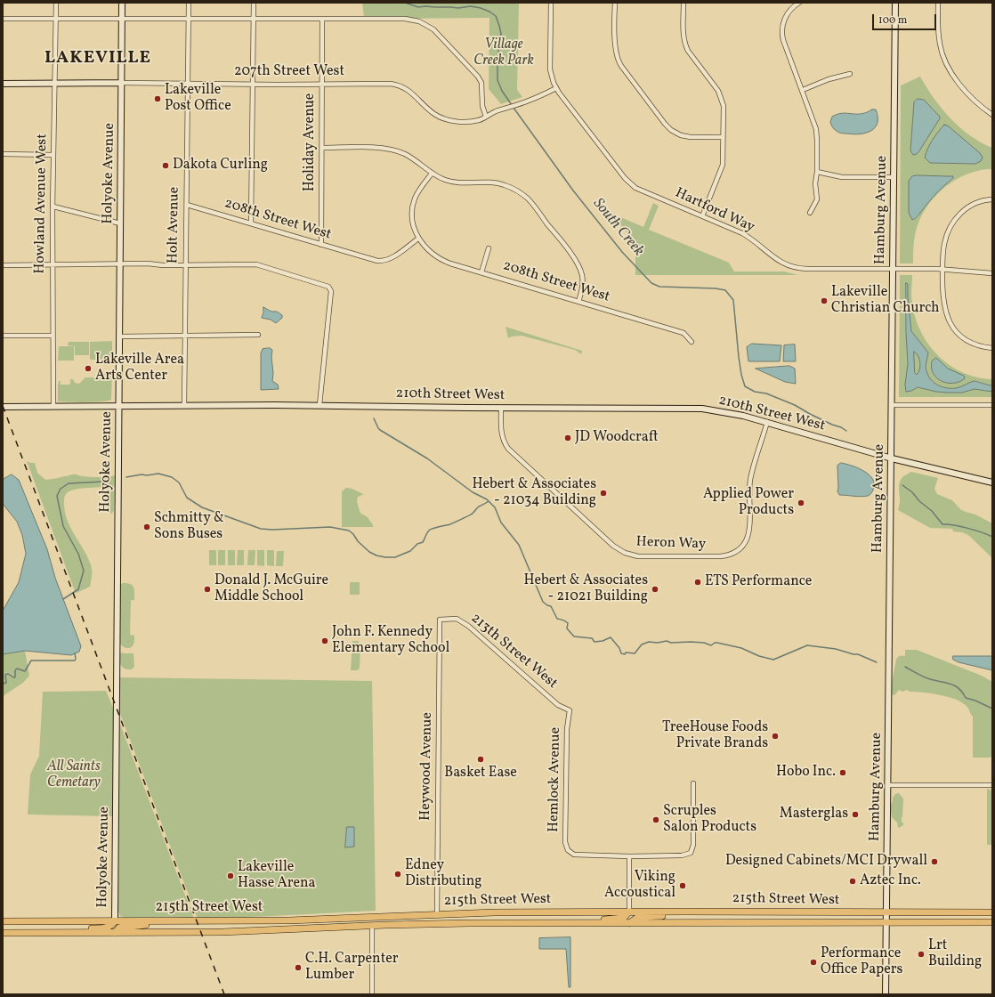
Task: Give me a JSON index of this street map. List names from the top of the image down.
{
  "streets": {
    "main road": ["215th Street West"],
    "street": [
      "207th Street West",
      "Holiday Avenue",
      "Holyoke Avenue",
      "Howland Avenue West",
      "Hamburg Avenue",
      "Hartford Way",
      "208th Street West",
      "Holt Avenue",
      "210th Street West",
      "Heron Way",
      "213th Street West",
      "Heywood Avenue",
      "Hemlock Avenue"
    ]
  },
  "crossings": [
    ["207th Street West", "Holiday Avenue"],
    ["207th Street West", "Holyoke Avenue"],
    ["207th Street West", "Howland Avenue West"],
    ["207th Street West", "Hartford Way"],
    ["207th Street West", "Holt Avenue"],
    ["Holiday Avenue", "208th Street West"],
    ["Holyoke Avenue", "210th Street West"],
    ["Holyoke Avenue", "215th Street West"],
    ["Howland Avenue West", "210th Street West"],
    ["Hamburg Avenue", "Hartford Way"],
    ["Hamburg Avenue", "210th Street West"],
    ["Hamburg Avenue", "215th Street West"],
    ["208th Street West", "Holt Avenue"],
    ["Holt Avenue", "210th Street West"],
    ["210th Street West", "Heron Way"],
    ["213th Street West", "Heywood Avenue"],
    ["213th Street West", "Hemlock Avenue"],
    ["Heywood Avenue", "215th Street West"]
  ],
  "districts": ["LAKEVILLE"],
  "water": ["South Creek"],
  "parks": ["Village Creek Park", "All Saints Cemetary"],
  "places": [
    "Lakeville Post Office",
    "Dakota Curling",
    "Lakeville Christian Church",
    "Lakeville Area Arts Center",
    "JD Woodcraft",
    "Hebert & Associates - 21034 Building",
    "Applied Power Products",
    "Schmitty & Sons Buses",
    "ETS Performance",
    "Donald J. McGuire Middle School",
    "Hebert & Associates - 21021 Building",
    "John F. Kennedy Elementary School",
    "TreeHouse Foods Private Brands",
    "Basket Ease",
    "Hobo Inc.",
    "Masterglas",
    "Scruples Salon Products",
    "Designed Cabinets/MCI Drywall",
    "Edney Distributing",
    "Lakeville Hasse Arena",
    "Aztec Inc.",
    "Viking Accoustical",
    "Lrt Building",
    "Performance Office Papers",
    "C.H. Carpenter Lumber"
  ],
  "scale_bar": "100 m"
}
